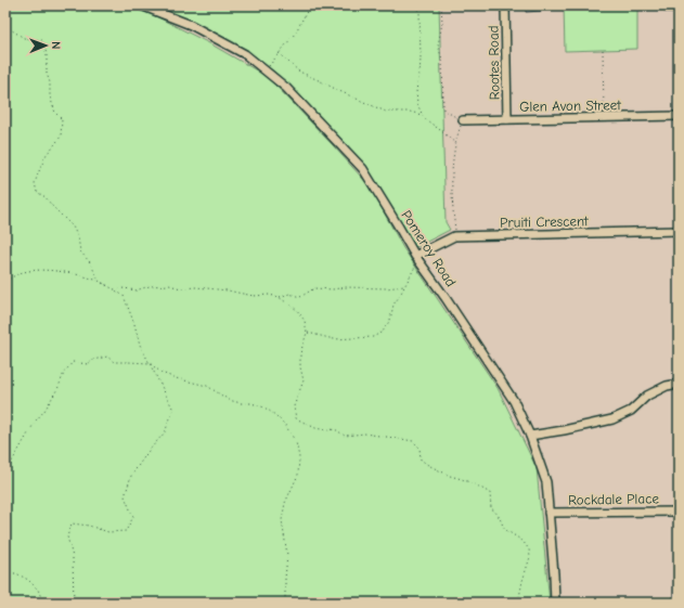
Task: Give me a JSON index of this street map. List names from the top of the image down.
{
  "streets": {
    "street": [
      "Rootes Road",
      "Glen Avon Street",
      "Pruiti Crescent",
      "Pomeroy Road",
      "Rockdale Place"
    ]
  },
  "crossings": [
    ["Rootes Road", "Glen Avon Street"],
    ["Pruiti Crescent", "Pomeroy Road"],
    ["Pomeroy Road", "Rockdale Place"]
  ],
  "north": "right"
}
